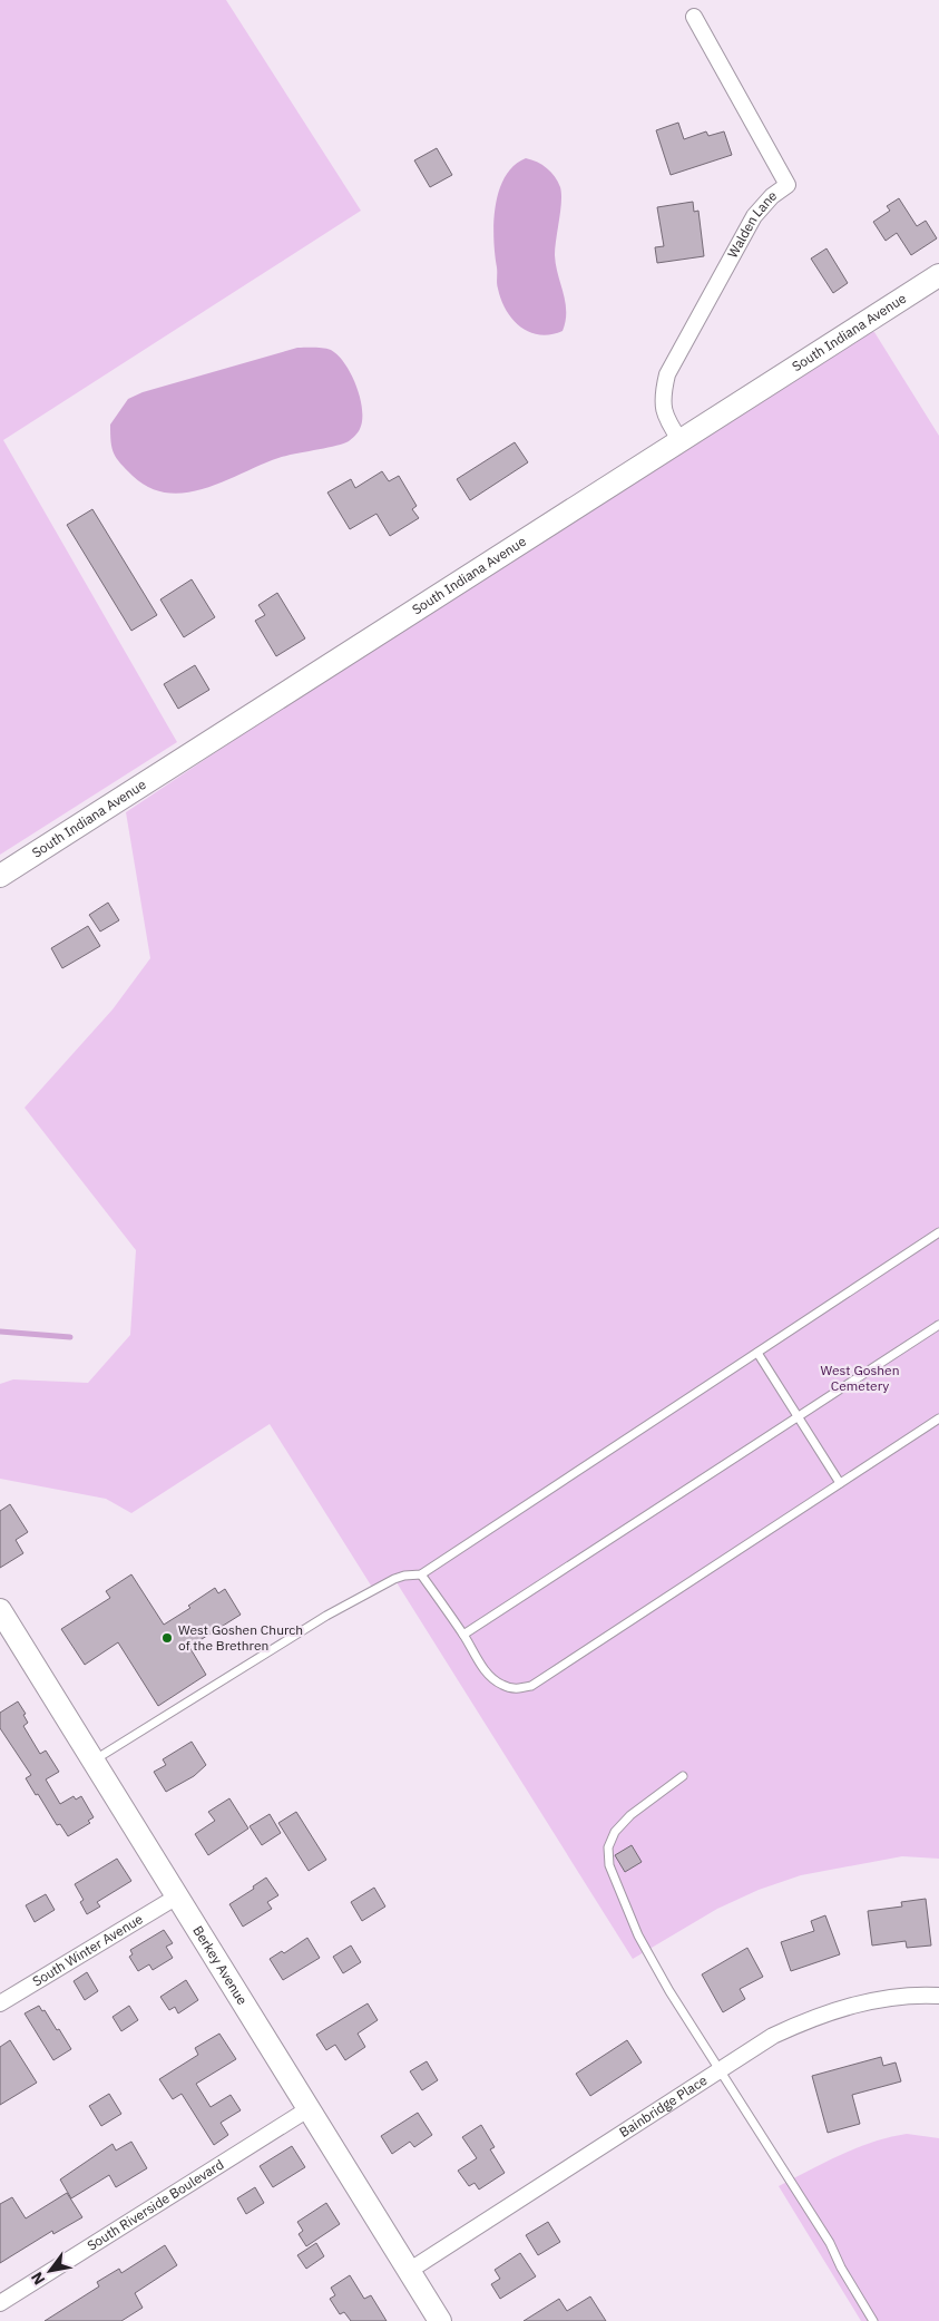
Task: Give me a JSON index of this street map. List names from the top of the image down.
{
  "streets": {
    "street": [
      "Walden Lane",
      "South Indiana Avenue",
      "South Winter Avenue",
      "Berkey Avenue",
      "Bainbridge Place",
      "South Riverside Boulevard"
    ]
  },
  "crossings": [
    ["Walden Lane", "South Indiana Avenue"],
    ["South Winter Avenue", "Berkey Avenue"],
    ["Berkey Avenue", "Bainbridge Place"],
    ["Berkey Avenue", "South Riverside Boulevard"]
  ],
  "parks": ["West Goshen Cemetery"],
  "places": ["West Goshen Church of the Brethren"],
  "north": "bottom left"
}
